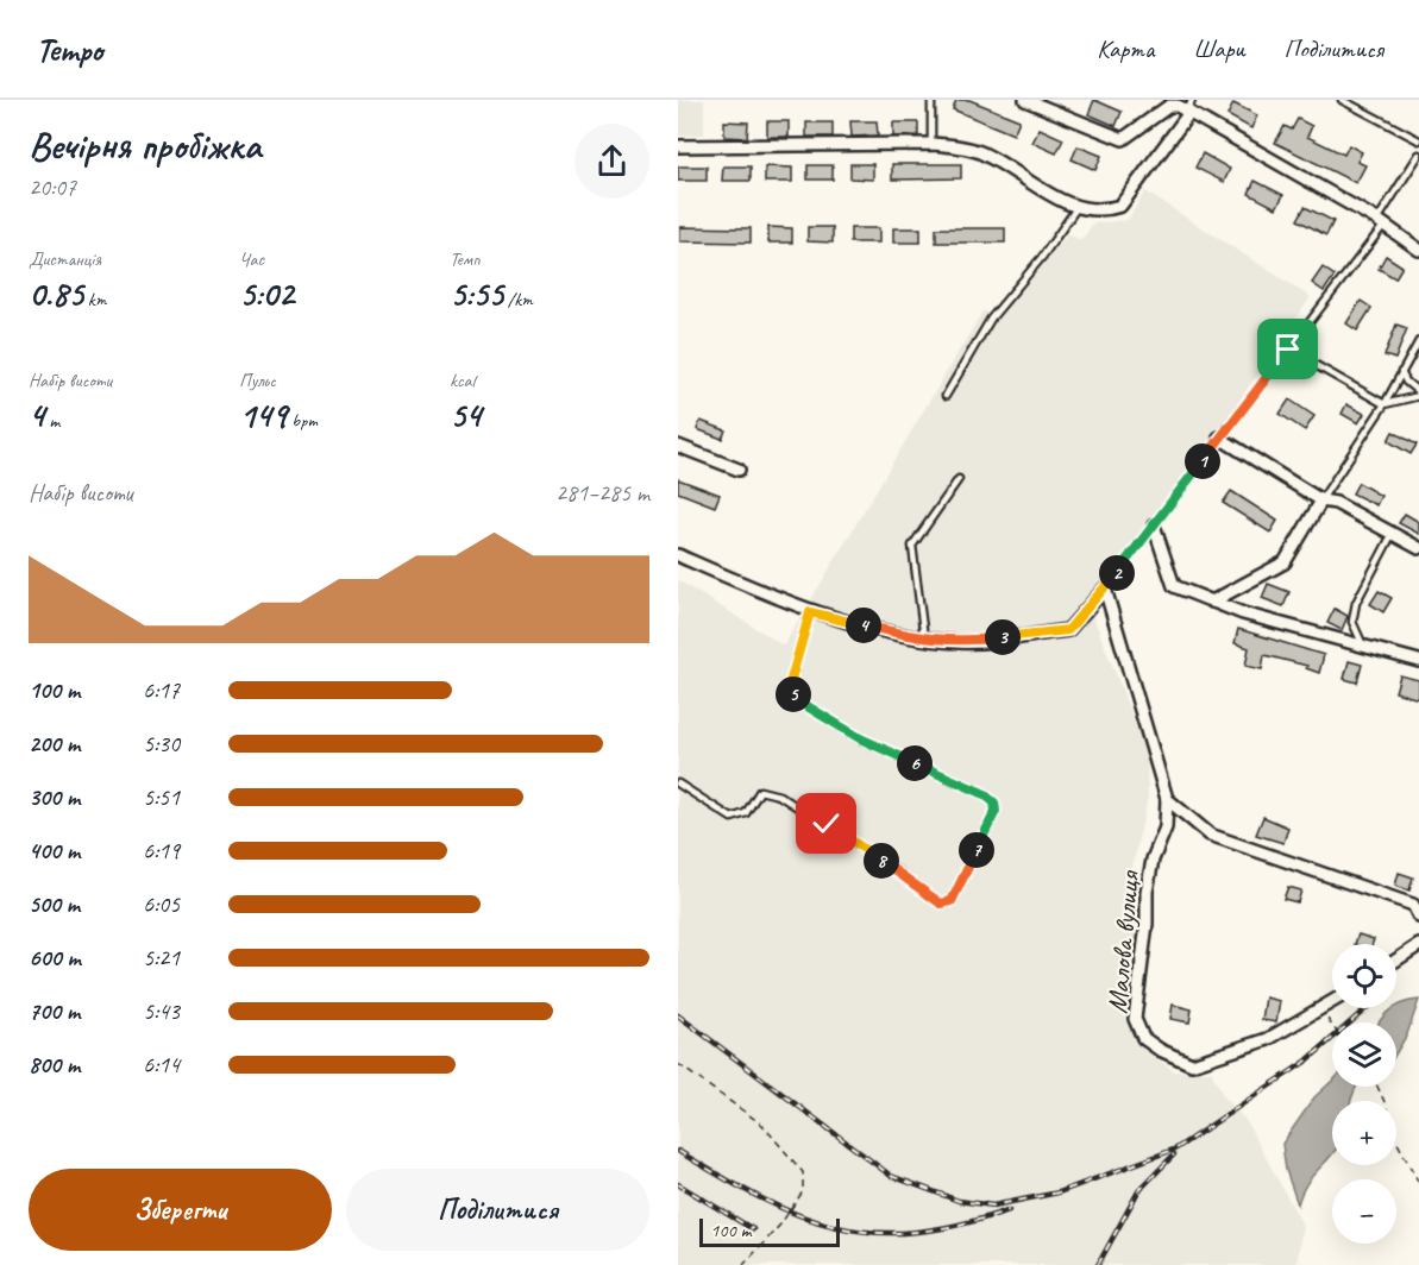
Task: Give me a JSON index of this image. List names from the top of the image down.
{
  "streets": {
    "street": ["Малова вулиця"]
  },
  "scale_bar": "100 m",
  "page": {
    "header": "Tempo",
    "nav": ["Карта", "Шари", "Поділитися"],
    "heading": ["Вечірня пробіжка", "20:07"],
    "stats": [
      ["Дистанція", "0.85 km"],
      ["Час", "5:02"],
      ["Темп", "5:55 /km"],
      ["Набір висоти", "4 m"],
      ["Пульс", "149 bpm"],
      ["kcal", "54"]
    ],
    "pins": [
      "1",
      "2",
      "4",
      "3",
      "5",
      "6",
      "7",
      "8"
    ],
    "chart": ["Набір висоти", "281–285 m"],
    "list": [
      {
        "name": "100 m",
        "note": "6:17"
      },
      {
        "name": "200 m",
        "note": "5:30"
      },
      {
        "name": "300 m",
        "note": "5:51"
      },
      {
        "name": "400 m",
        "note": "6:19"
      },
      {
        "name": "500 m",
        "note": "6:05"
      },
      {
        "name": "600 m",
        "note": "5:21"
      },
      {
        "name": "700 m",
        "note": "5:43"
      },
      {
        "name": "800 m",
        "note": "6:14"
      }
    ],
    "map_buttons": ["+", "−"],
    "buttons": ["Зберегти", "Поділитися"],
    "scale": "100 m"
  }
}
